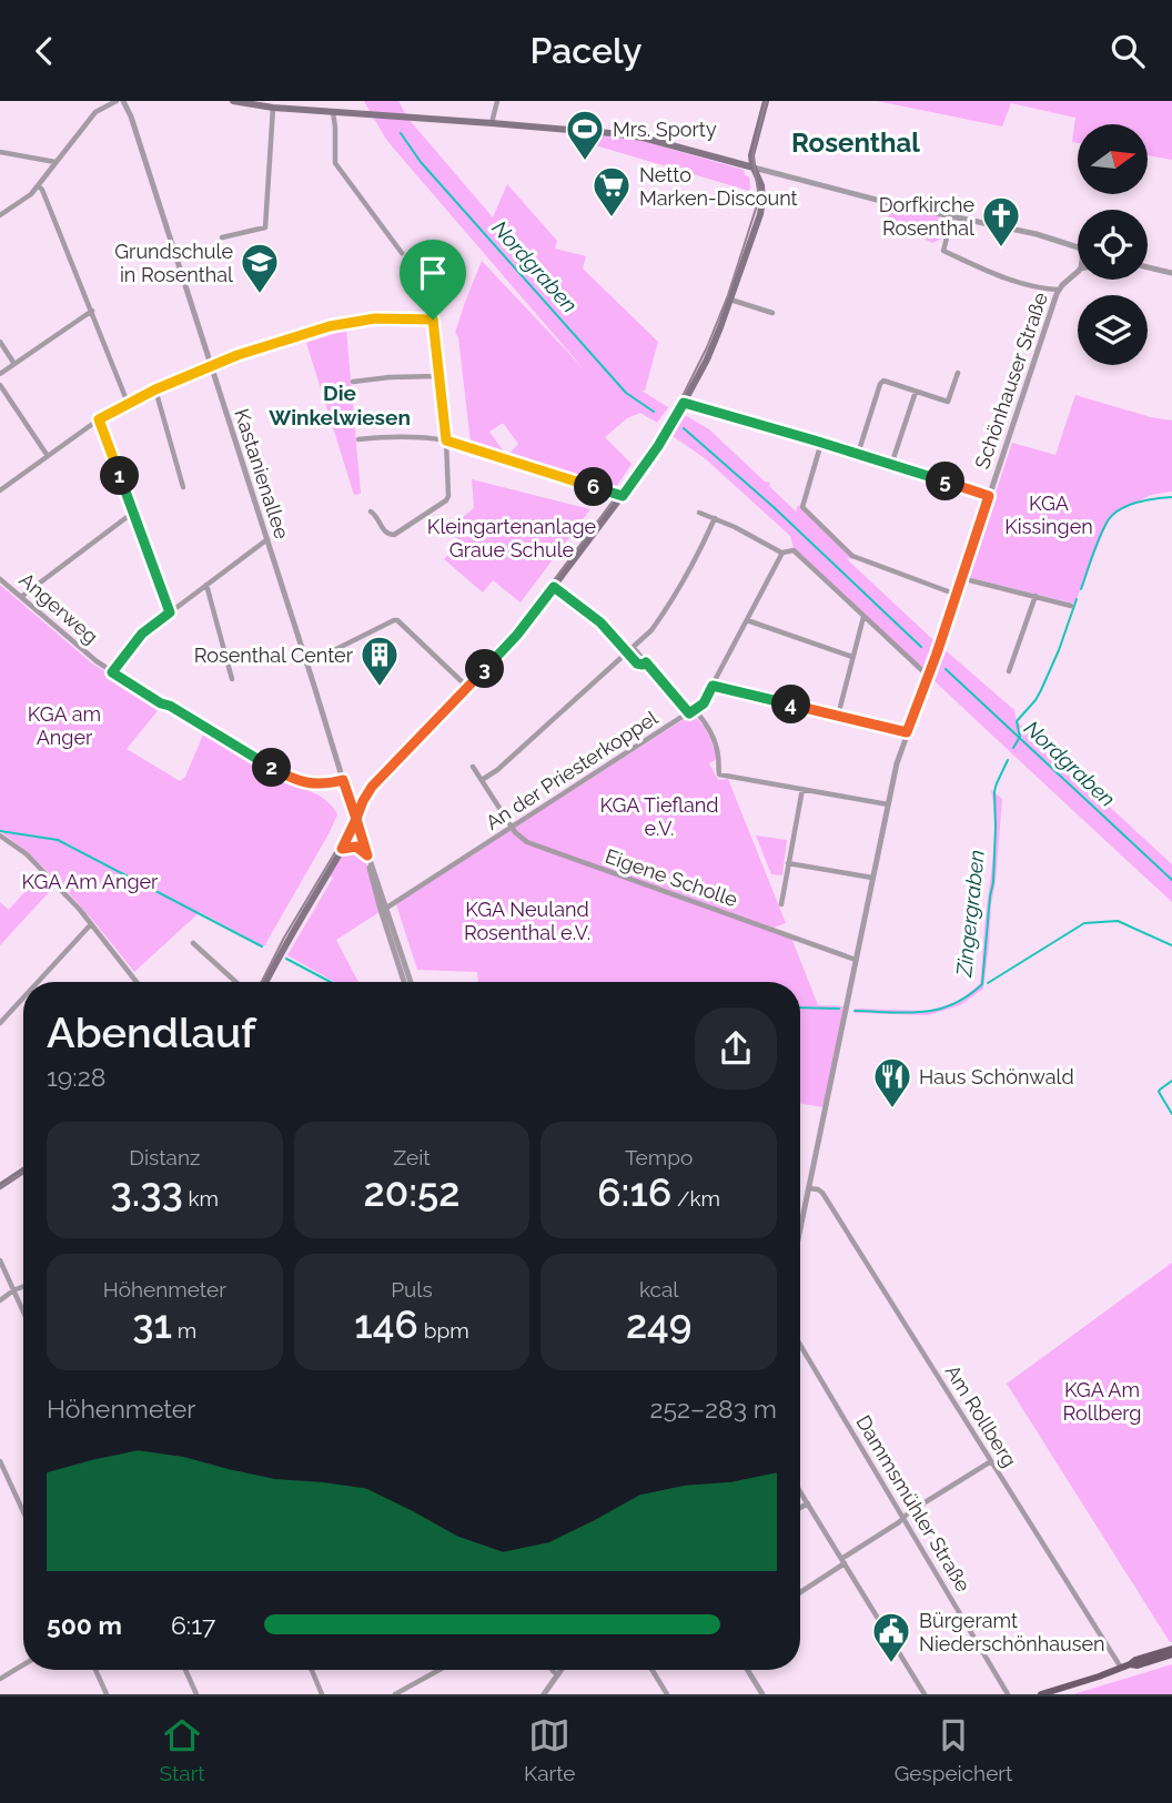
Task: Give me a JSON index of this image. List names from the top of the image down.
{
  "streets": {
    "street": [
      "Schönhauser Straße",
      "Kastanienallee",
      "Angerweg",
      "An der Priesterkoppel",
      "Eigene Scholle",
      "Am Rollberg",
      "Dammsmühler Straße"
    ]
  },
  "crossings": [
    ["Schönhauser Straße", "Eigene Scholle"],
    ["Schönhauser Straße", "Am Rollberg"],
    ["Kastanienallee", "Angerweg"],
    ["Kastanienallee", "An der Priesterkoppel"],
    ["An der Priesterkoppel", "Eigene Scholle"]
  ],
  "districts": ["Rosenthal", "Die Winkelwiesen"],
  "water": ["Nordgraben", "Zingergraben"],
  "parks": [
    "KGA Kissingen",
    "Kleingartenanlage Graue Schule",
    "KGA am Anger",
    "KGA Tiefland e.V.",
    "KGA Am Anger",
    "KGA Neuland Rosenthal e.V.",
    "KGA Am Rollberg"
  ],
  "places": {
    "sports": ["Mrs. Sporty"],
    "supermarket": ["Netto Marken-Discount"],
    "church": ["Dorfkirche Rosenthal"],
    "school or university": ["Grundschule in Rosenthal"],
    "building": ["Rosenthal Center"],
    "restaurant": ["Haus Schönwald"],
    "public building": ["Bürgeramt Niederschönhausen"]
  },
  "north": "right",
  "page": {
    "header": "Pacely",
    "pins": [
      "1",
      "5",
      "6",
      "3",
      "4",
      "2"
    ],
    "heading": ["Abendlauf", "19:28"],
    "stats": [
      ["Distanz", "3.33 km"],
      ["Zeit", "20:52"],
      ["Tempo", "6:16 /km"],
      ["Höhenmeter", "31 m"],
      ["Puls", "146 bpm"],
      ["kcal", "249"]
    ],
    "chart": ["Höhenmeter", "252–283 m"],
    "list": [
      {
        "name": "500 m",
        "note": "6:17"
      }
    ],
    "tabs": ["Start", "Karte", "Gespeichert"]
  }
}
